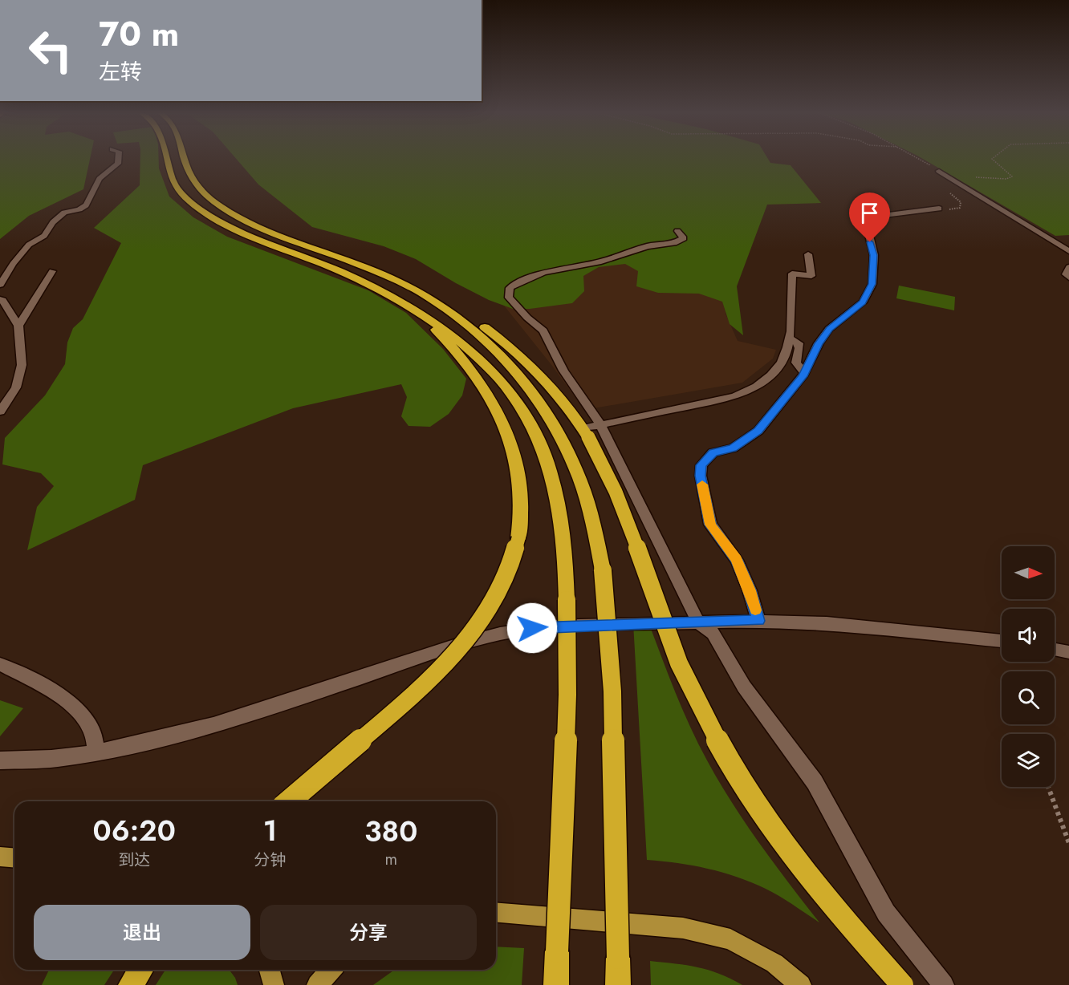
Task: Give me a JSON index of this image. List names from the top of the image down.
{
  "north": "right",
  "page": {
    "turn": ["70 m", "左转"],
    "eta": [
      "06:20",
      "到达",
      "1",
      "分钟",
      "380",
      "m"
    ],
    "buttons": ["退出", "分享"]
  }
}
